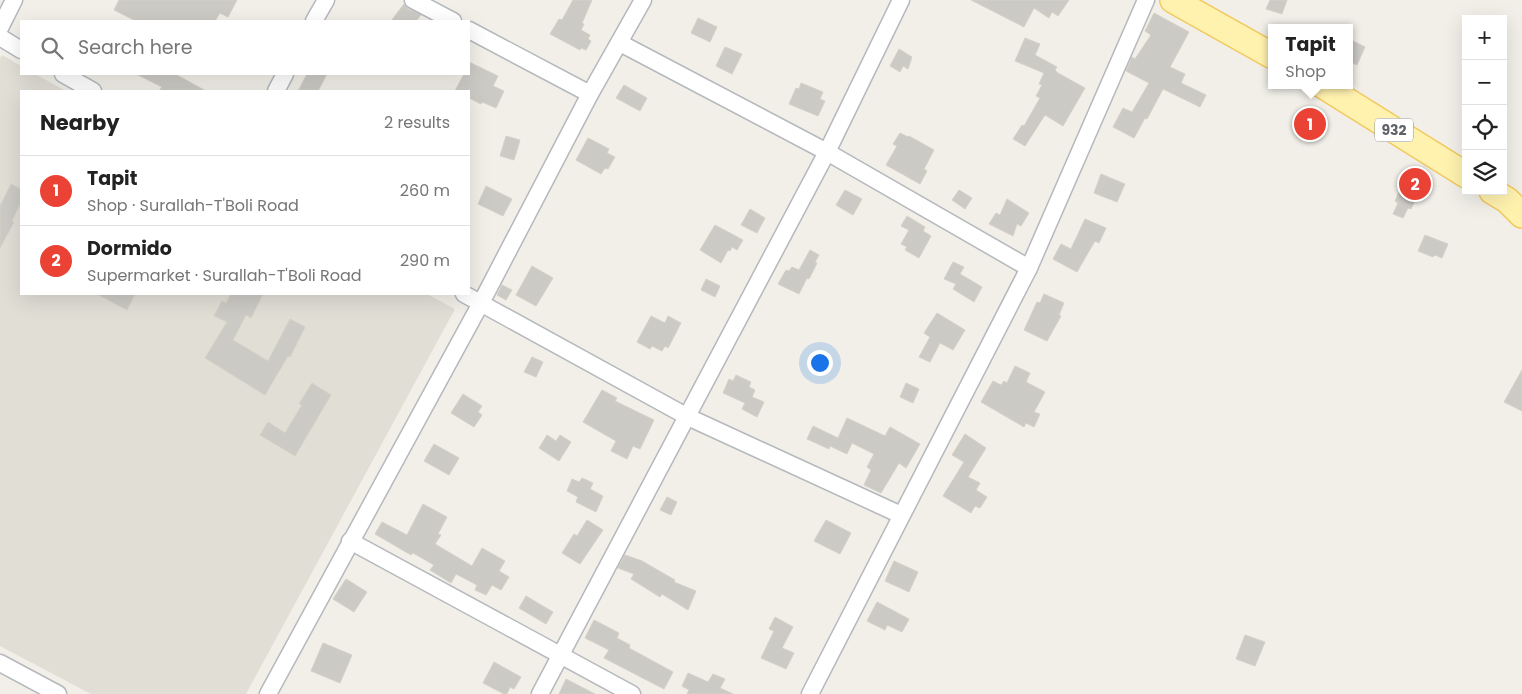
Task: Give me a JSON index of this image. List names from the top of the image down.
{
  "streets": {
    "main road": ["932"]
  },
  "page": {
    "map_buttons": ["+", "−"],
    "search": "Search here",
    "popup": ["Tapit", "Shop"],
    "heading": ["Nearby", "2 results"],
    "pins": ["1", "2"],
    "list": [
      {
        "mark": "1",
        "name": "Tapit",
        "note": "Shop · Surallah-T'Boli Road",
        "value": "260 m"
      },
      {
        "mark": "2",
        "name": "Dormido",
        "note": "Supermarket · Surallah-T'Boli Road",
        "value": "290 m"
      }
    ]
  }
}
